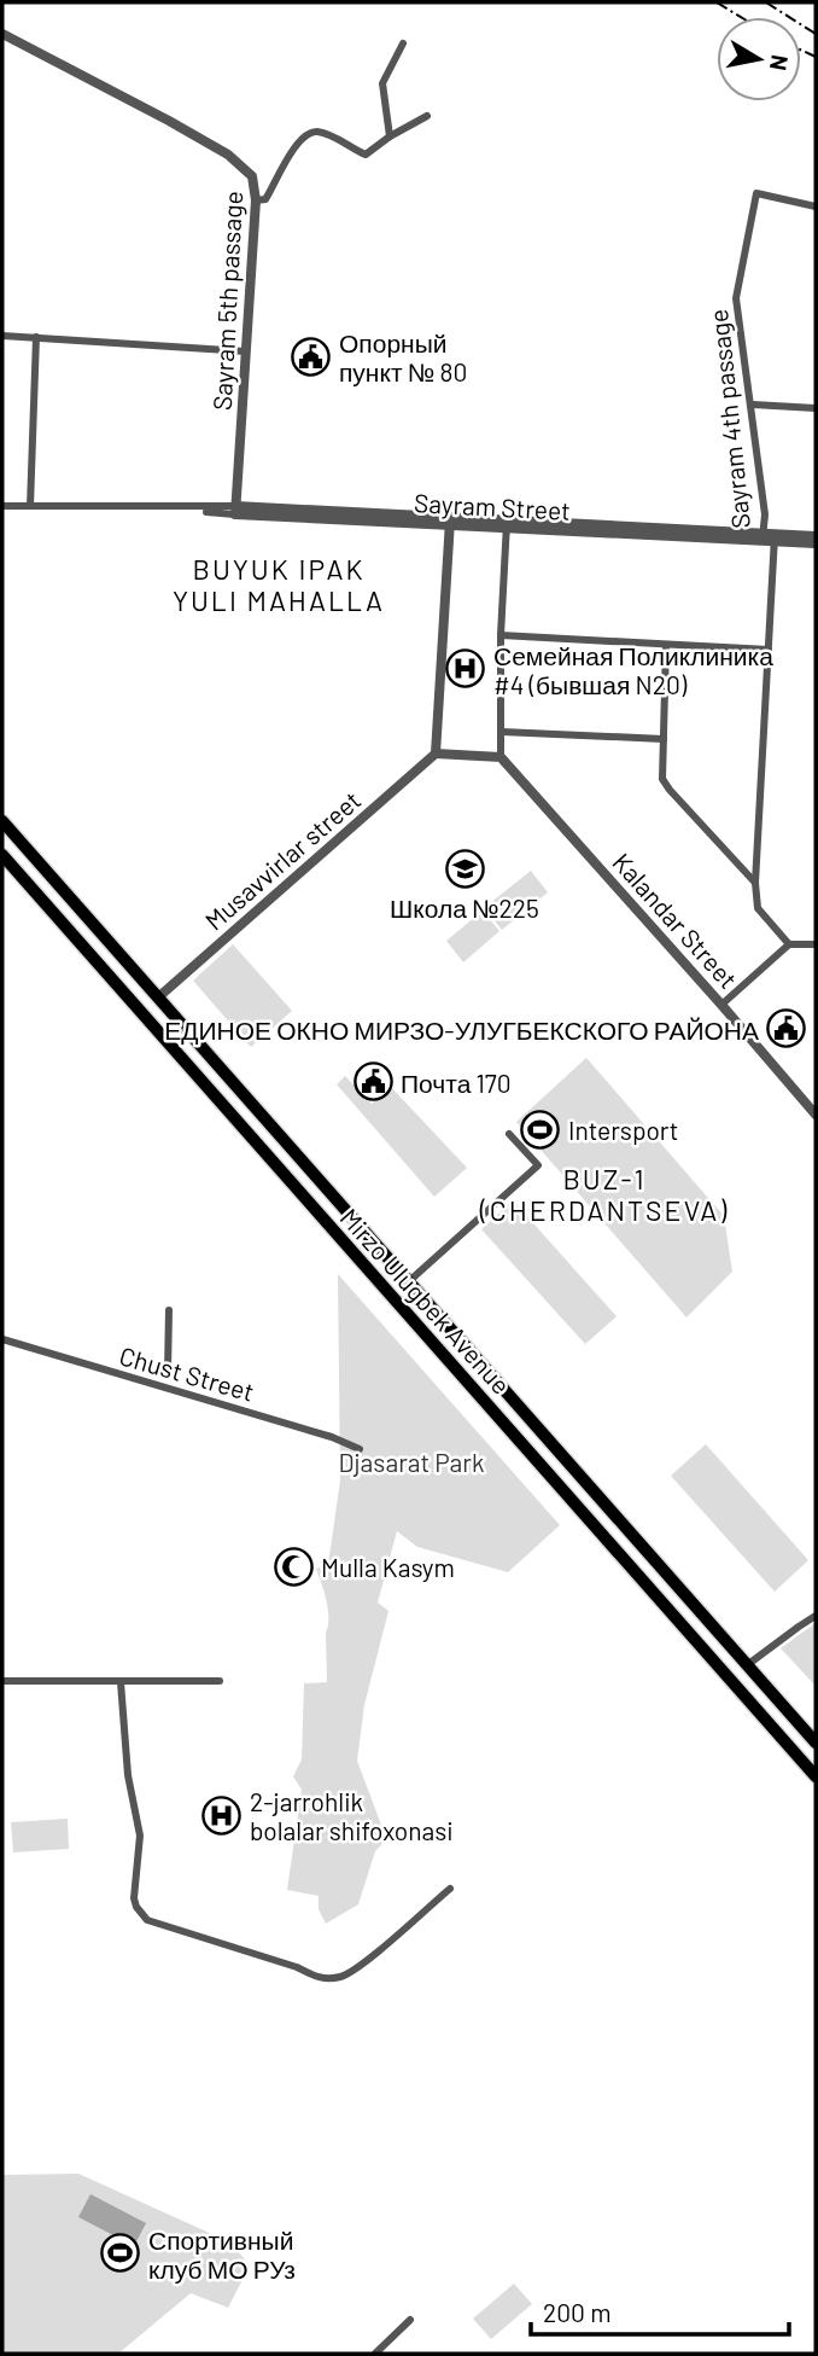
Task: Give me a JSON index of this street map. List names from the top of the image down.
{
  "streets": {
    "main road": ["Mirzo Ulugbek Avenue"],
    "street": [
      "Sayram 5th passage",
      "Sayram 4th passage",
      "Sayram Street",
      "Musavvirlar street",
      "Kalandar Street",
      "Chust Street"
    ]
  },
  "crossings": [
    ["Sayram 5th passage", "Sayram Street"],
    ["Sayram 4th passage", "Sayram Street"],
    ["Musavvirlar street", "Mirzo Ulugbek Avenue"]
  ],
  "districts": ["BUYUK IPAK YULI MAHALLA", "BUZ-1 (CHERDANTSEVA)"],
  "parks": ["Djasarat Park"],
  "places": {
    "public building": ["Опорный пункт № 80", "ЕДИНОЕ ОКНО МИРЗО-УЛУГБЕКСКОГО РАЙОНА", "Почта 170"],
    "hospital": ["Семейная Поликлиника #4 (бывшая N20)", "2-jarrohlik bolalar shifoxonasi"],
    "school or university": ["Школа №225"],
    "sports": ["Intersport", "Спортивный клуб МО РУз"],
    "mosque": ["Mulla Kasym"]
  },
  "scale_bar": "200 m",
  "north": "right"
}
